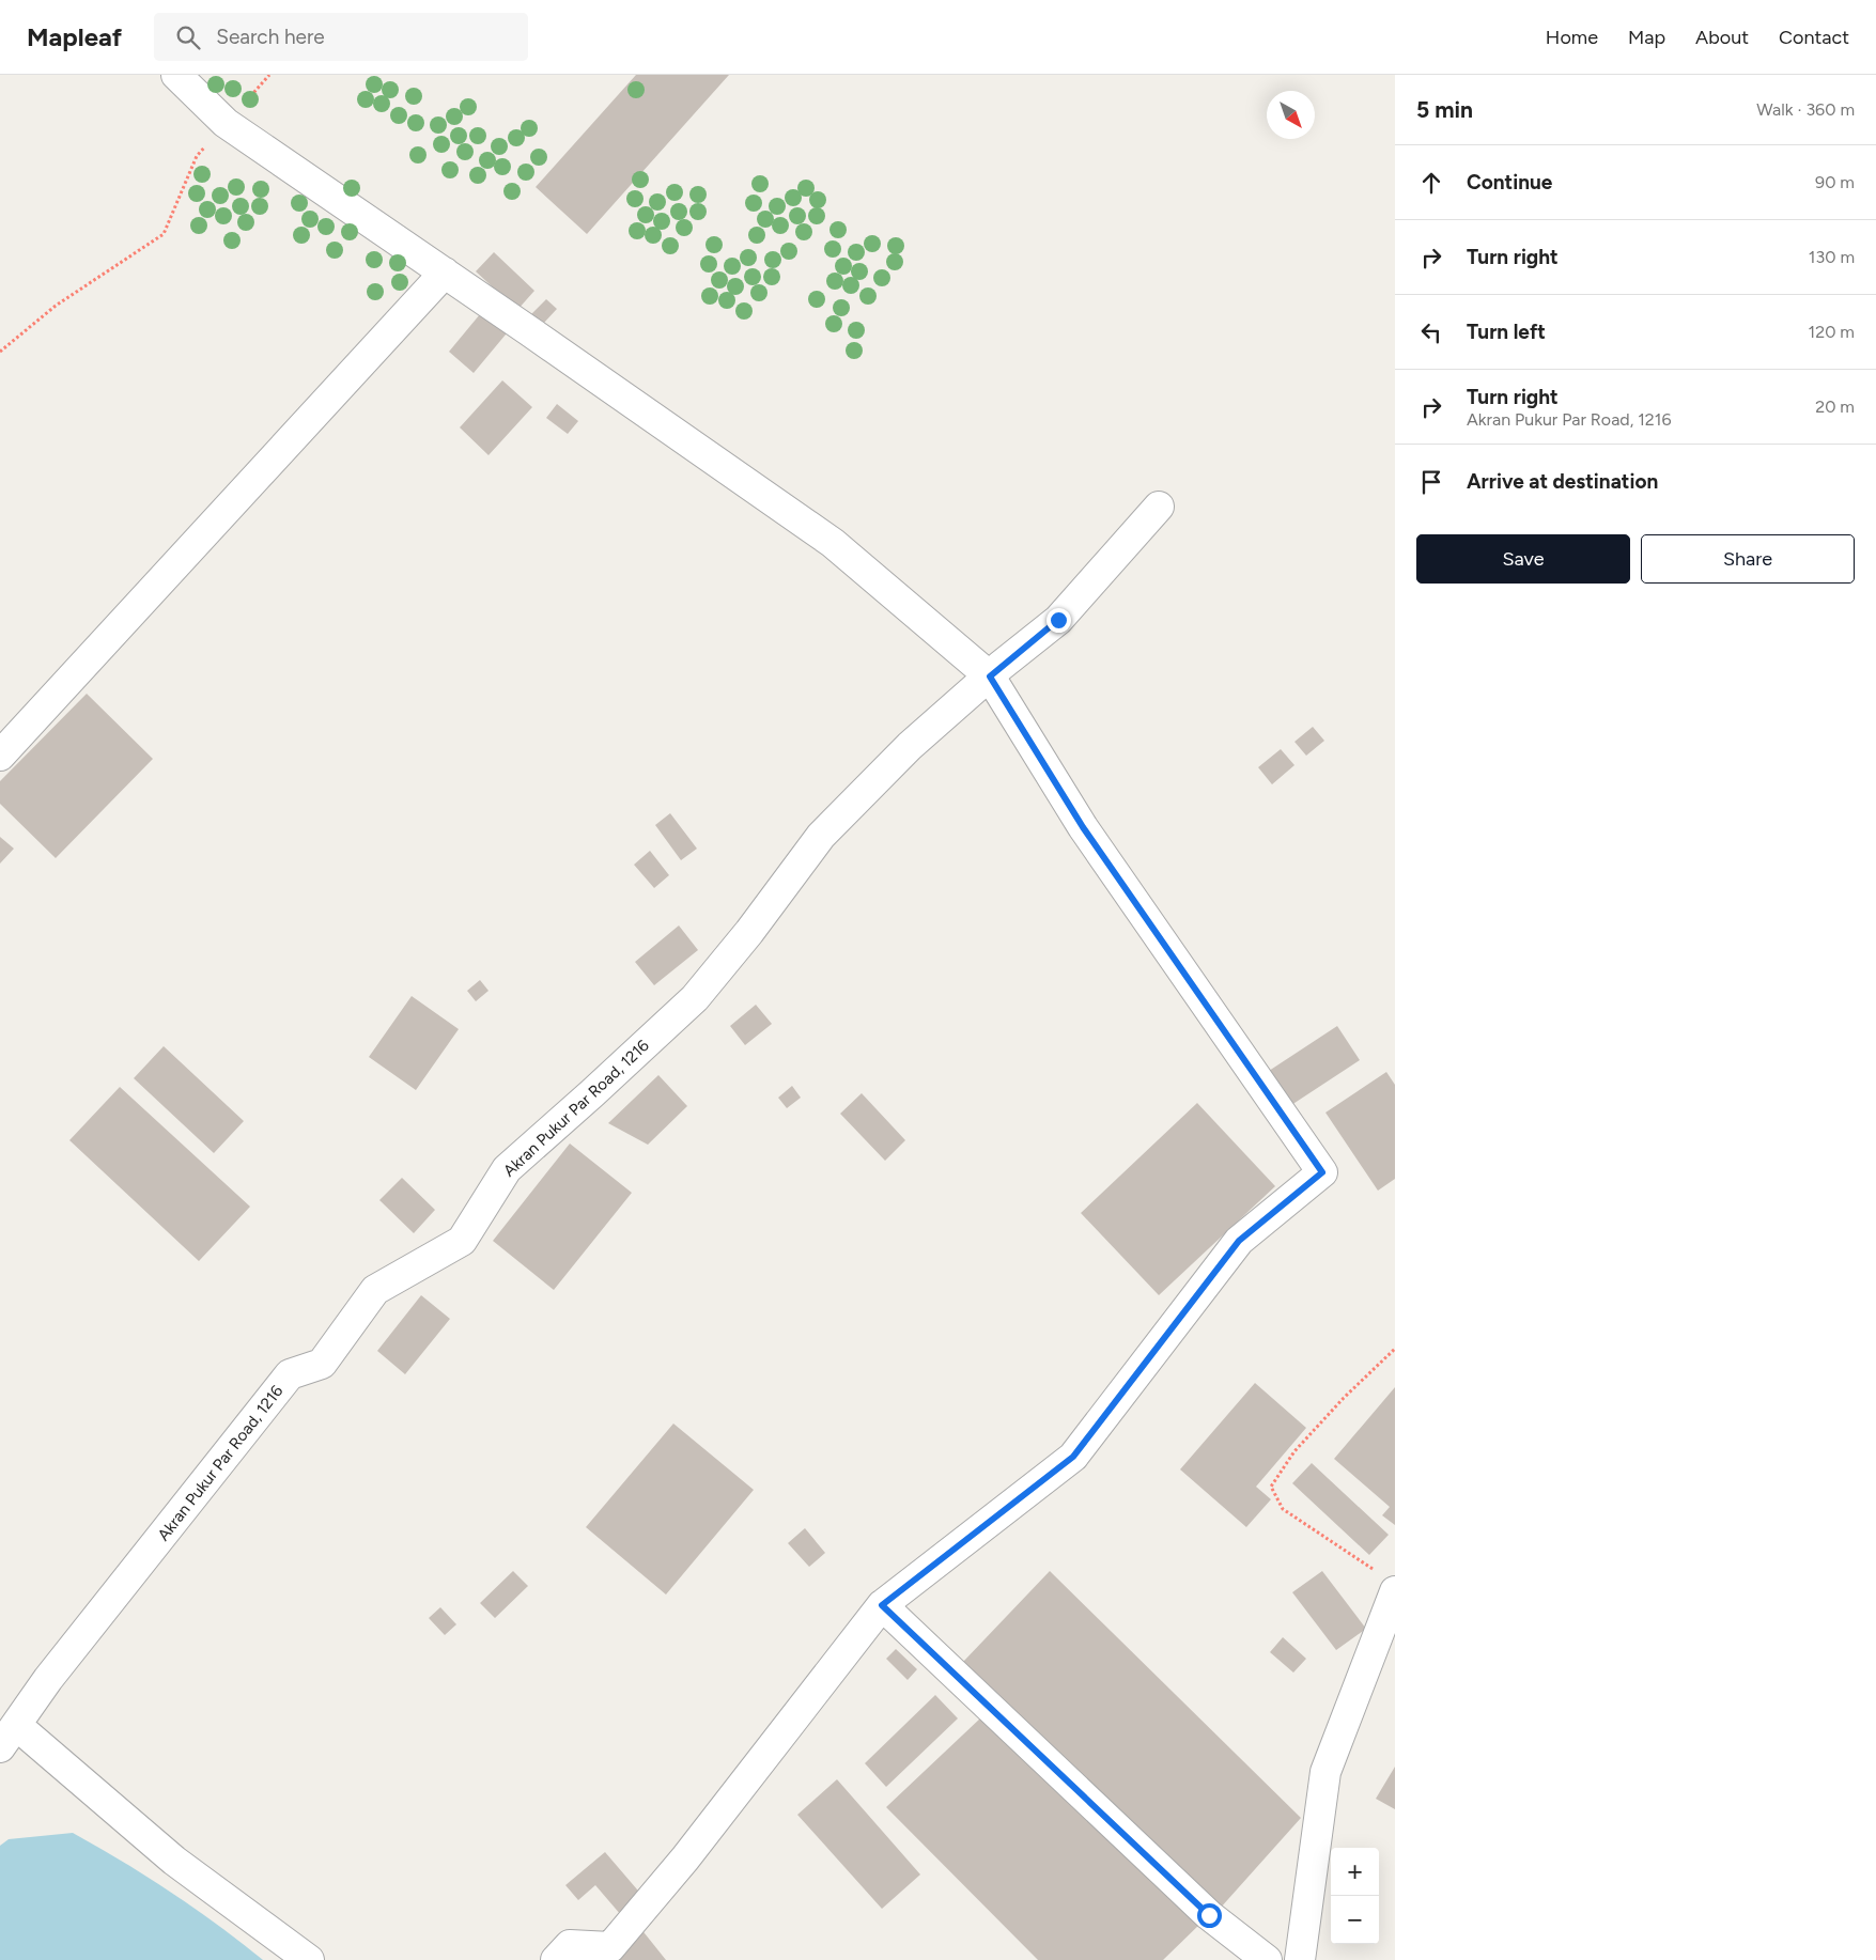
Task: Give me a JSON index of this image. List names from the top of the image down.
{
  "streets": {
    "street": ["Akran Pukur Par Road, 1216"]
  },
  "north": "bottom right",
  "page": {
    "header": "Mapleaf",
    "search": "Search here",
    "nav": [
      "Home",
      "Map",
      "About",
      "Contact"
    ],
    "heading": ["5 min", "Walk · 360 m"],
    "list": [
      ["Continue", "90 m"],
      ["Turn right", "130 m"],
      ["Turn left", "120 m"],
      ["Turn right", "Akran Pukur Par Road, 1216", "20 m"],
      "Arrive at destination"
    ],
    "buttons": ["Save", "Share"],
    "map_buttons": ["+", "−"]
  }
}
